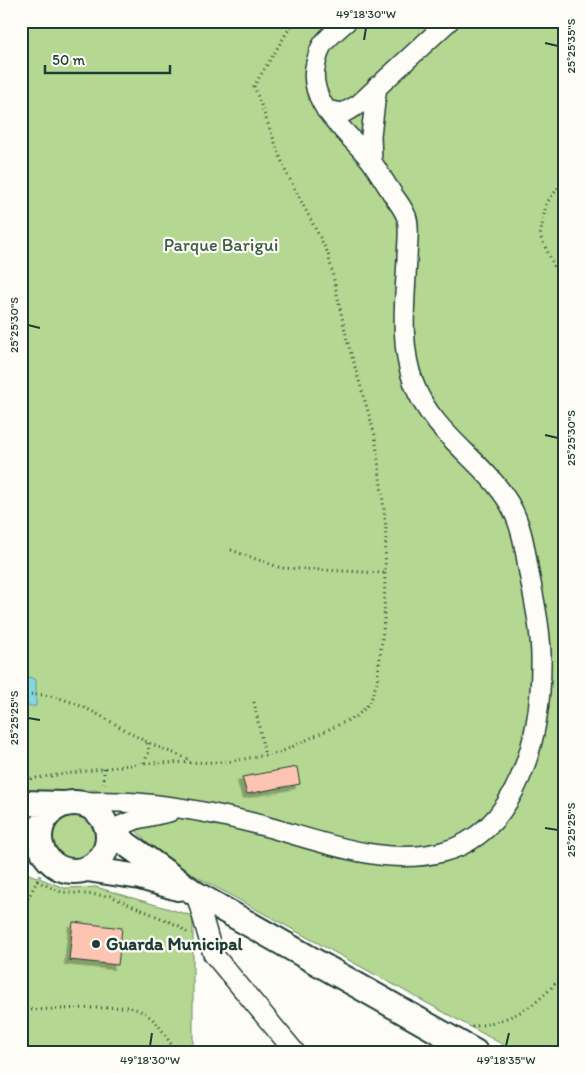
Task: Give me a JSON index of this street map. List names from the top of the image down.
{
  "parks": ["Parque Barigui"],
  "places": ["Guarda Municipal"],
  "scale_bar": "50 m",
  "coordinates": [
    "49°18'30\"W",
    "25°25'35\"S",
    "25°25'30\"S",
    "25°25'25\"S",
    "49°18'35\"W"
  ]
}
